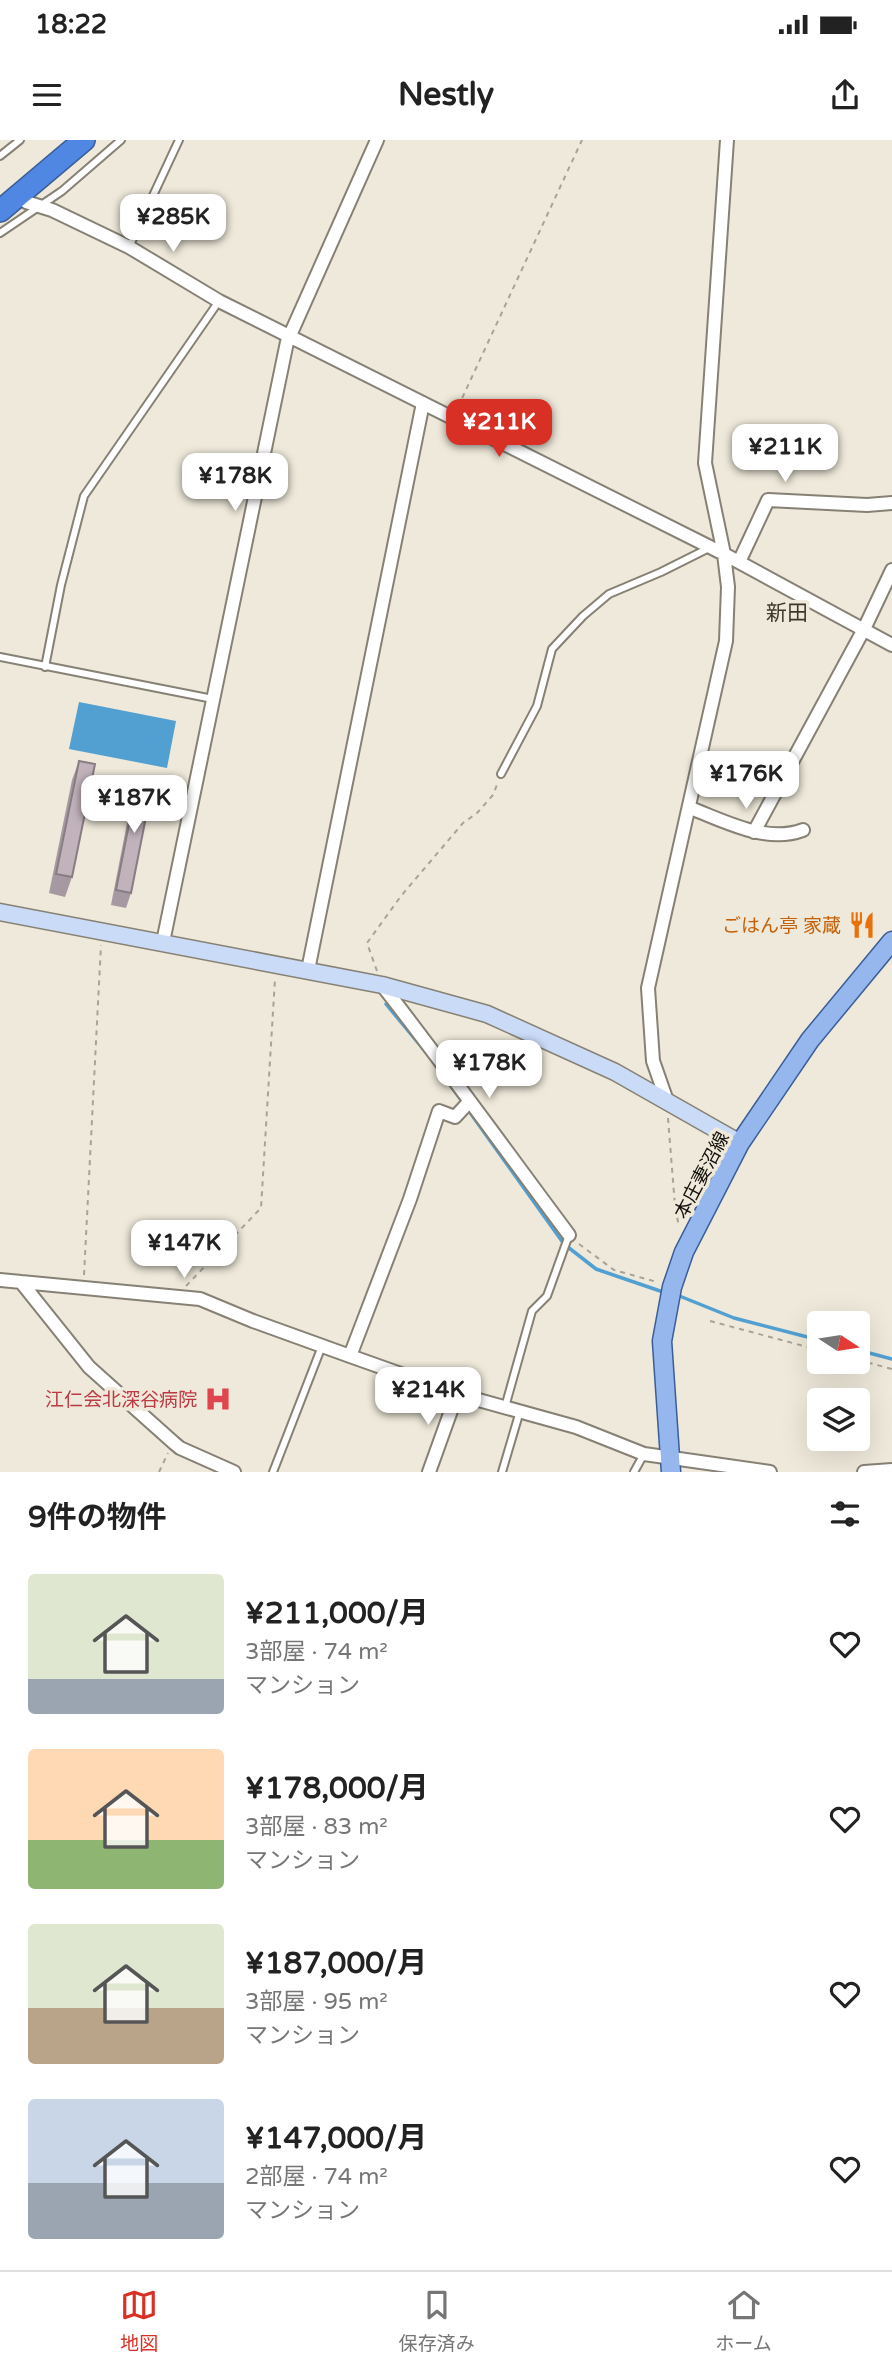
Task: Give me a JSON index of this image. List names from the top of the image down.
{
  "streets": {
    "main road": ["本庄妻沼線"]
  },
  "districts": ["新田"],
  "places": {
    "restaurant": ["ごはん亭 家蔵"],
    "hospital": ["江仁会北深谷病院"]
  },
  "north": "right",
  "page": {
    "status": "18:22",
    "header": "Nestly",
    "price": [
      "¥285K",
      "¥211K",
      "¥211K",
      "¥178K",
      "¥176K",
      "¥187K",
      "¥178K",
      "¥147K",
      "¥214K"
    ],
    "heading": "9件の物件",
    "list": [
      {
        "name": "¥211,000/月",
        "note": "3部屋 · 74 m² · マンション"
      },
      {
        "name": "¥178,000/月",
        "note": "3部屋 · 83 m² · マンション"
      },
      {
        "name": "¥187,000/月",
        "note": "3部屋 · 95 m² · マンション"
      },
      {
        "name": "¥147,000/月",
        "note": "2部屋 · 74 m² · マンション"
      }
    ],
    "tabs": ["地図", "保存済み", "ホーム"]
  }
}
